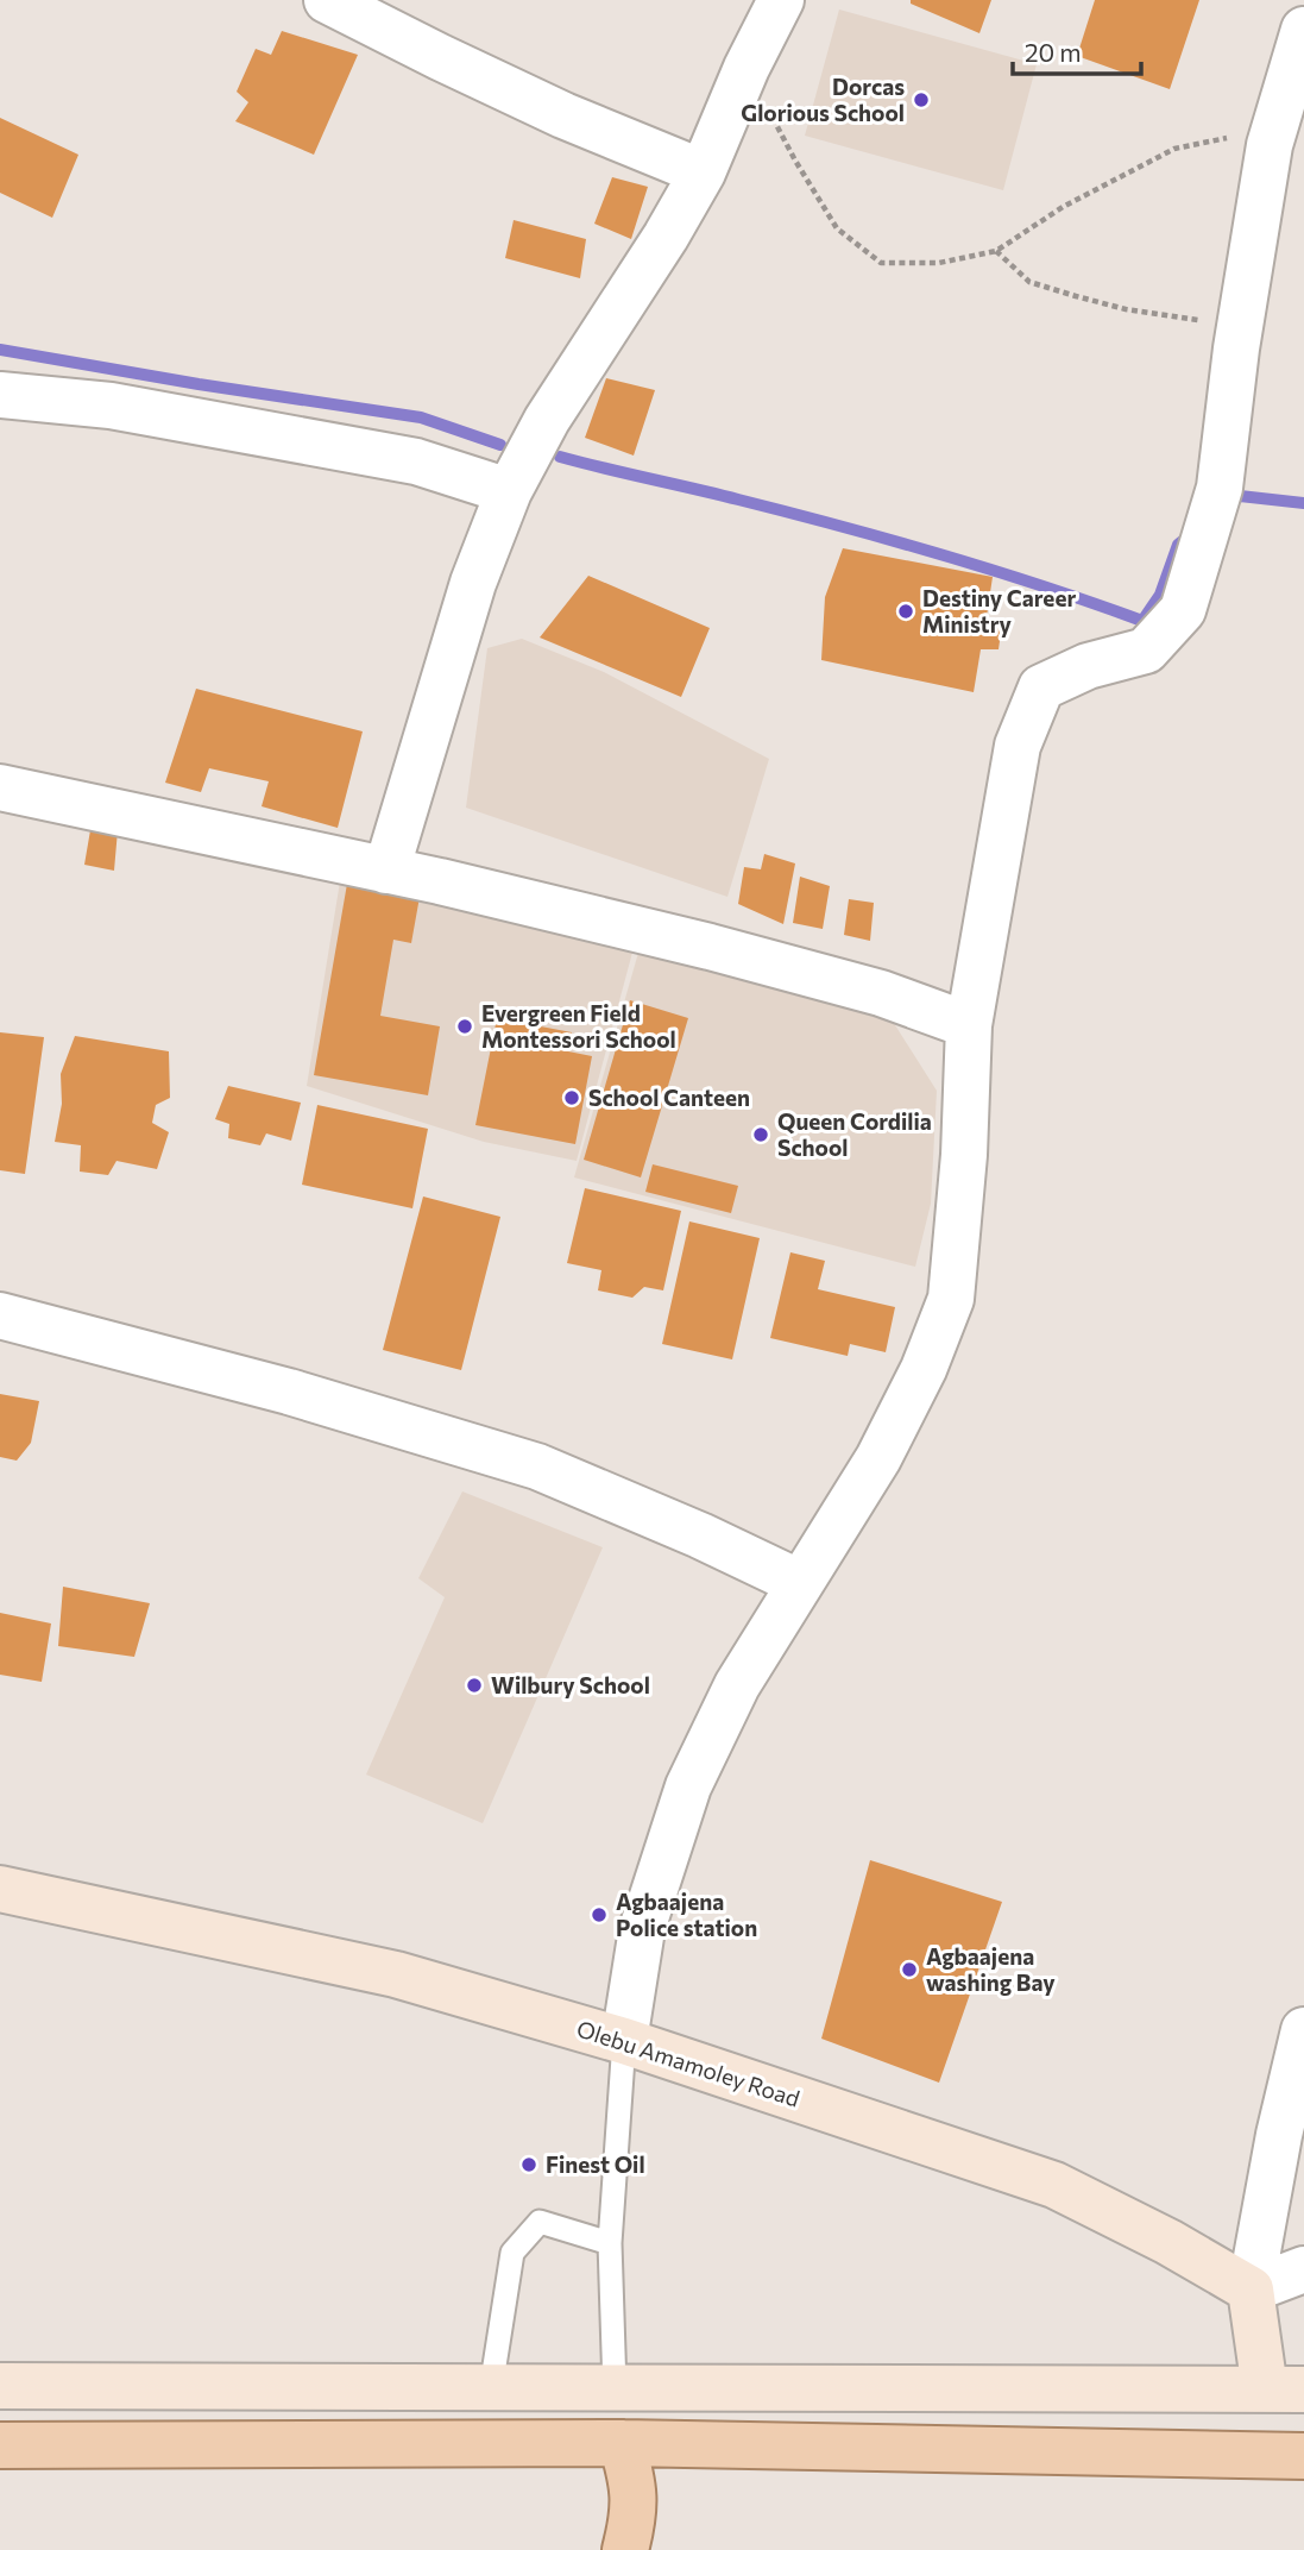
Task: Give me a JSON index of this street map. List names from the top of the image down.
{
  "streets": {
    "street": ["Olebu Amamoley Road"]
  },
  "places": [
    "Dorcas Glorious School",
    "Destiny Career Ministry",
    "Evergreen Field Montessori School",
    "School Canteen",
    "Queen Cordilia School",
    "Wilbury School",
    "Agbaajena Police station",
    "Agbaajena washing Bay",
    "Finest Oil"
  ],
  "scale_bar": "20 m"
}
